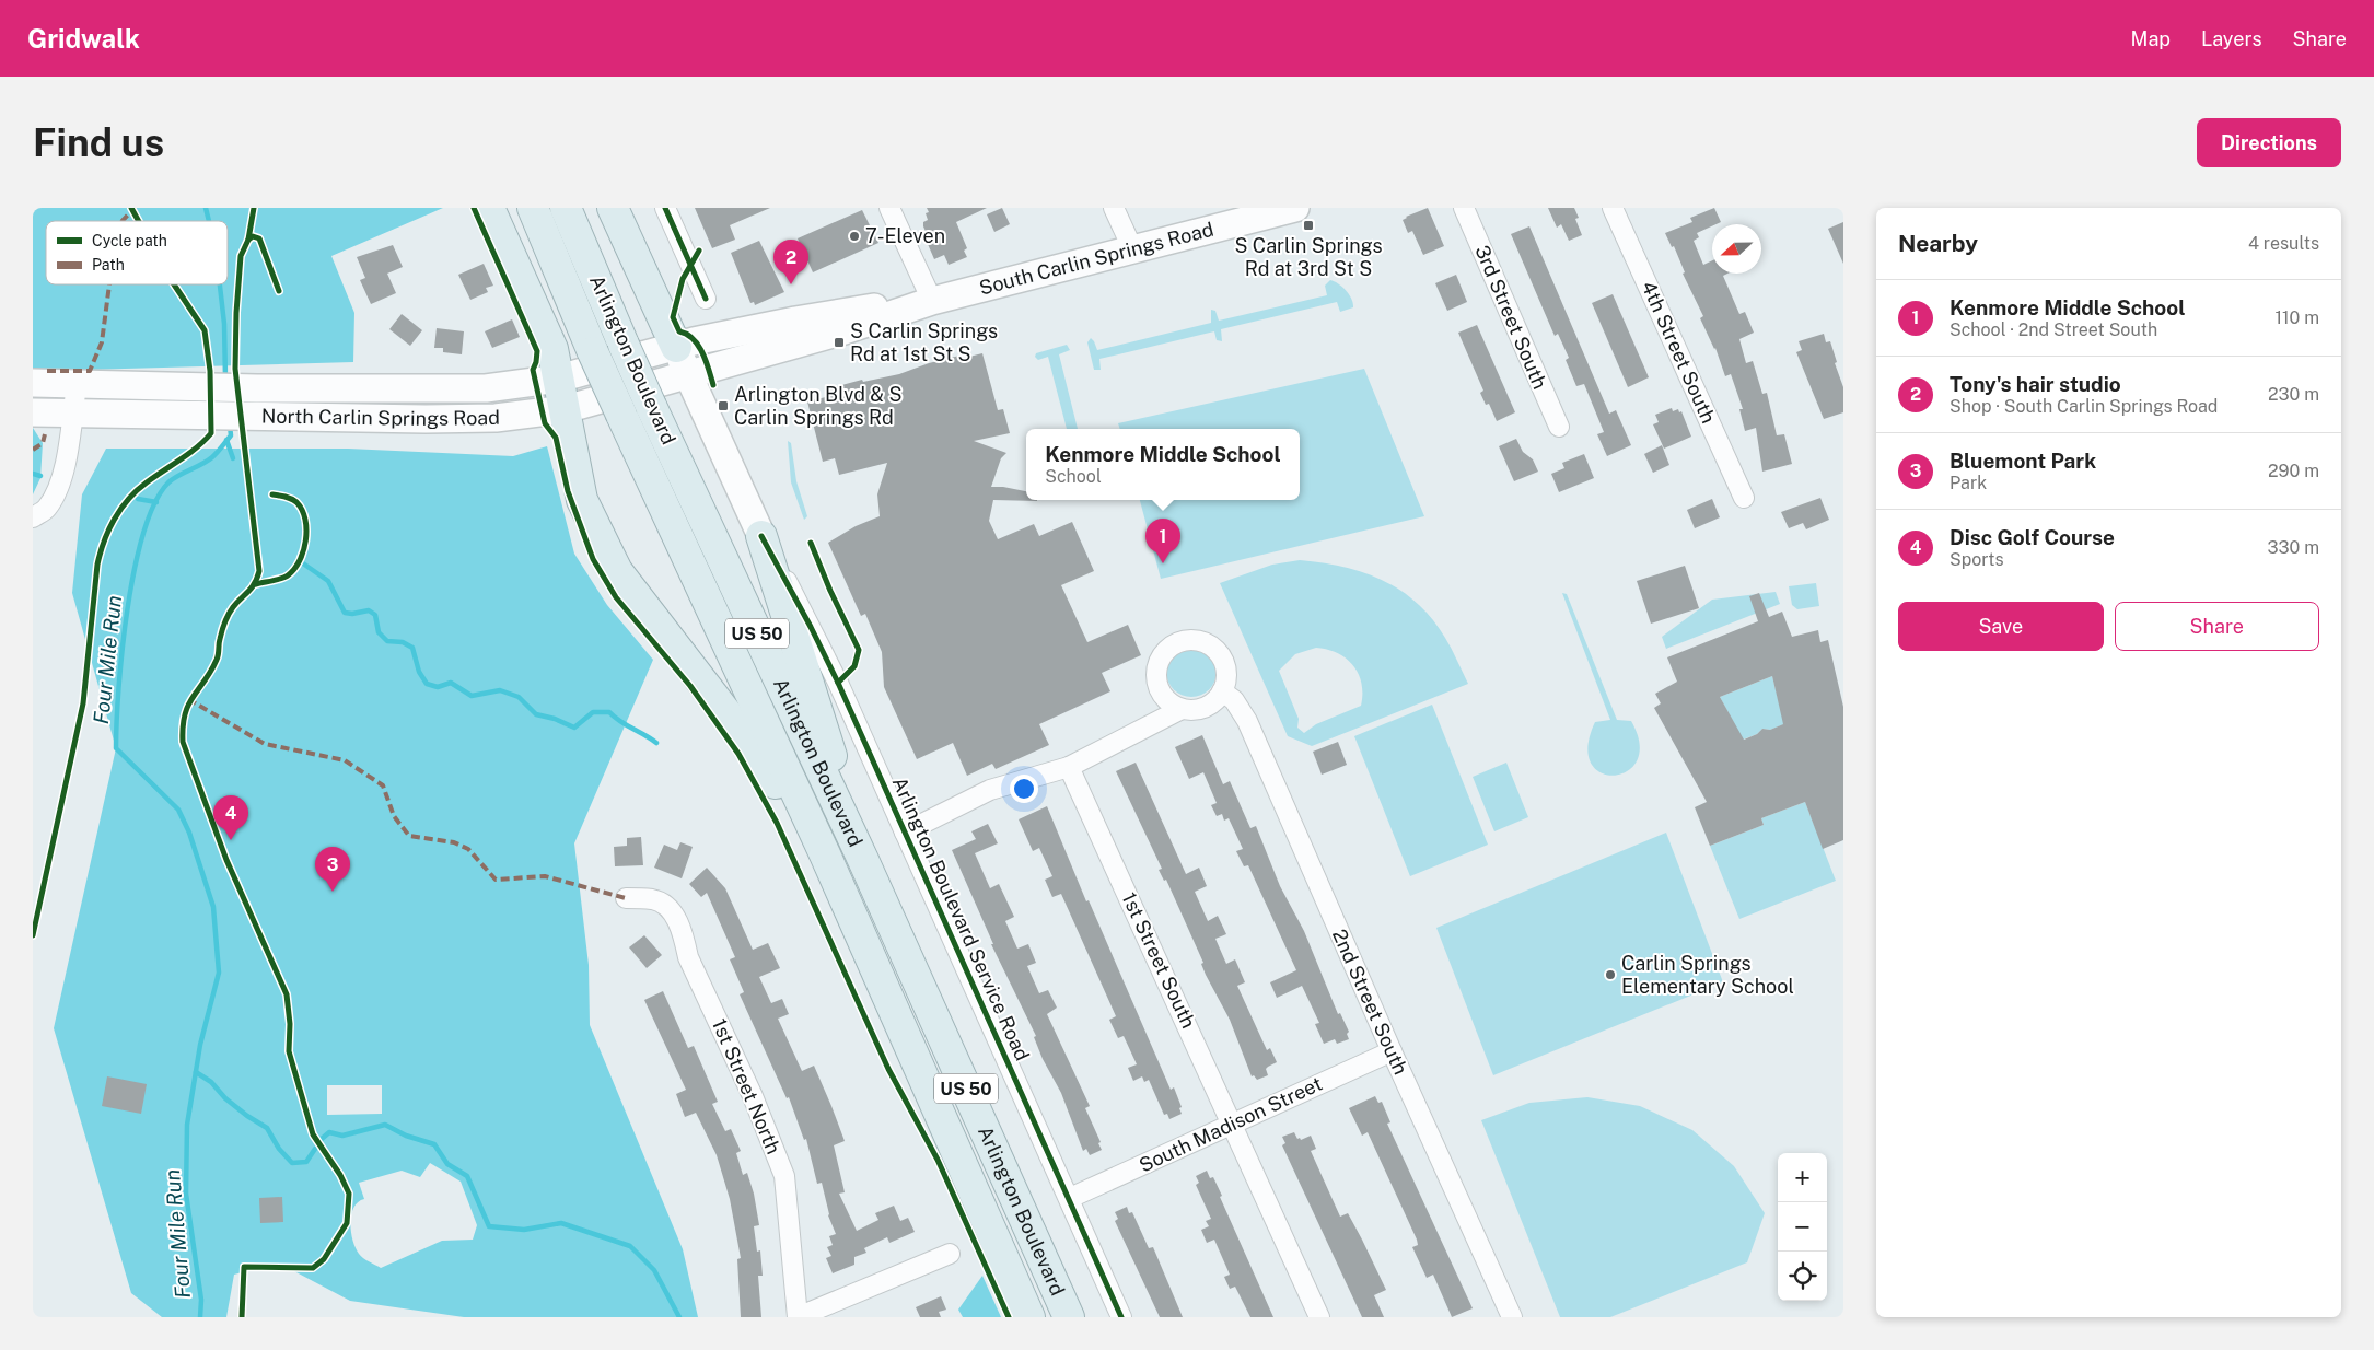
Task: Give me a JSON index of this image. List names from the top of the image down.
{
  "streets": {
    "highway": ["Arlington Boulevard", "US 50"],
    "main road": ["South Carlin Springs Road", "North Carlin Springs Road", "Arlington Boulevard Service Road"],
    "street": [
      "3rd Street South",
      "4th Street South",
      "1st Street South",
      "2nd Street South",
      "1st Street North",
      "South Madison Street"
    ]
  },
  "crossings": [
    ["South Carlin Springs Road", "North Carlin Springs Road"],
    ["South Carlin Springs Road", "Arlington Boulevard Service Road"],
    ["North Carlin Springs Road", "Arlington Boulevard Service Road"],
    ["Arlington Boulevard Service Road", "South Madison Street"],
    ["1st Street South", "South Madison Street"],
    ["2nd Street South", "South Madison Street"]
  ],
  "water": ["Four Mile Run"],
  "places": {
    "transit": ["S Carlin Springs Rd at 3rd St S", "S Carlin Springs Rd at 1st St S", "Arlington Blvd & S Carlin Springs Rd"],
    "other": ["7-Eleven", "Carlin Springs Elementary School"]
  },
  "legend": ["Cycle path", "Path"],
  "north": "left",
  "page": {
    "header": "Gridwalk",
    "nav": ["Map", "Layers", "Share"],
    "buttons": [
      "Directions",
      ["Save", "Share"]
    ],
    "title": "Find us",
    "heading": ["Nearby", "4 results"],
    "pins": [
      "2",
      "1",
      "4",
      "3"
    ],
    "list": [
      {
        "mark": "1",
        "name": "Kenmore Middle School",
        "note": "School · 2nd Street South",
        "value": "110 m"
      },
      {
        "mark": "2",
        "name": "Tony's hair studio",
        "note": "Shop · South Carlin Springs Road",
        "value": "230 m"
      },
      {
        "mark": "3",
        "name": "Bluemont Park",
        "note": "Park",
        "value": "290 m"
      },
      {
        "mark": "4",
        "name": "Disc Golf Course",
        "note": "Sports",
        "value": "330 m"
      }
    ],
    "popup": ["Kenmore Middle School", "School"],
    "map_buttons": ["+", "−"]
  }
}
